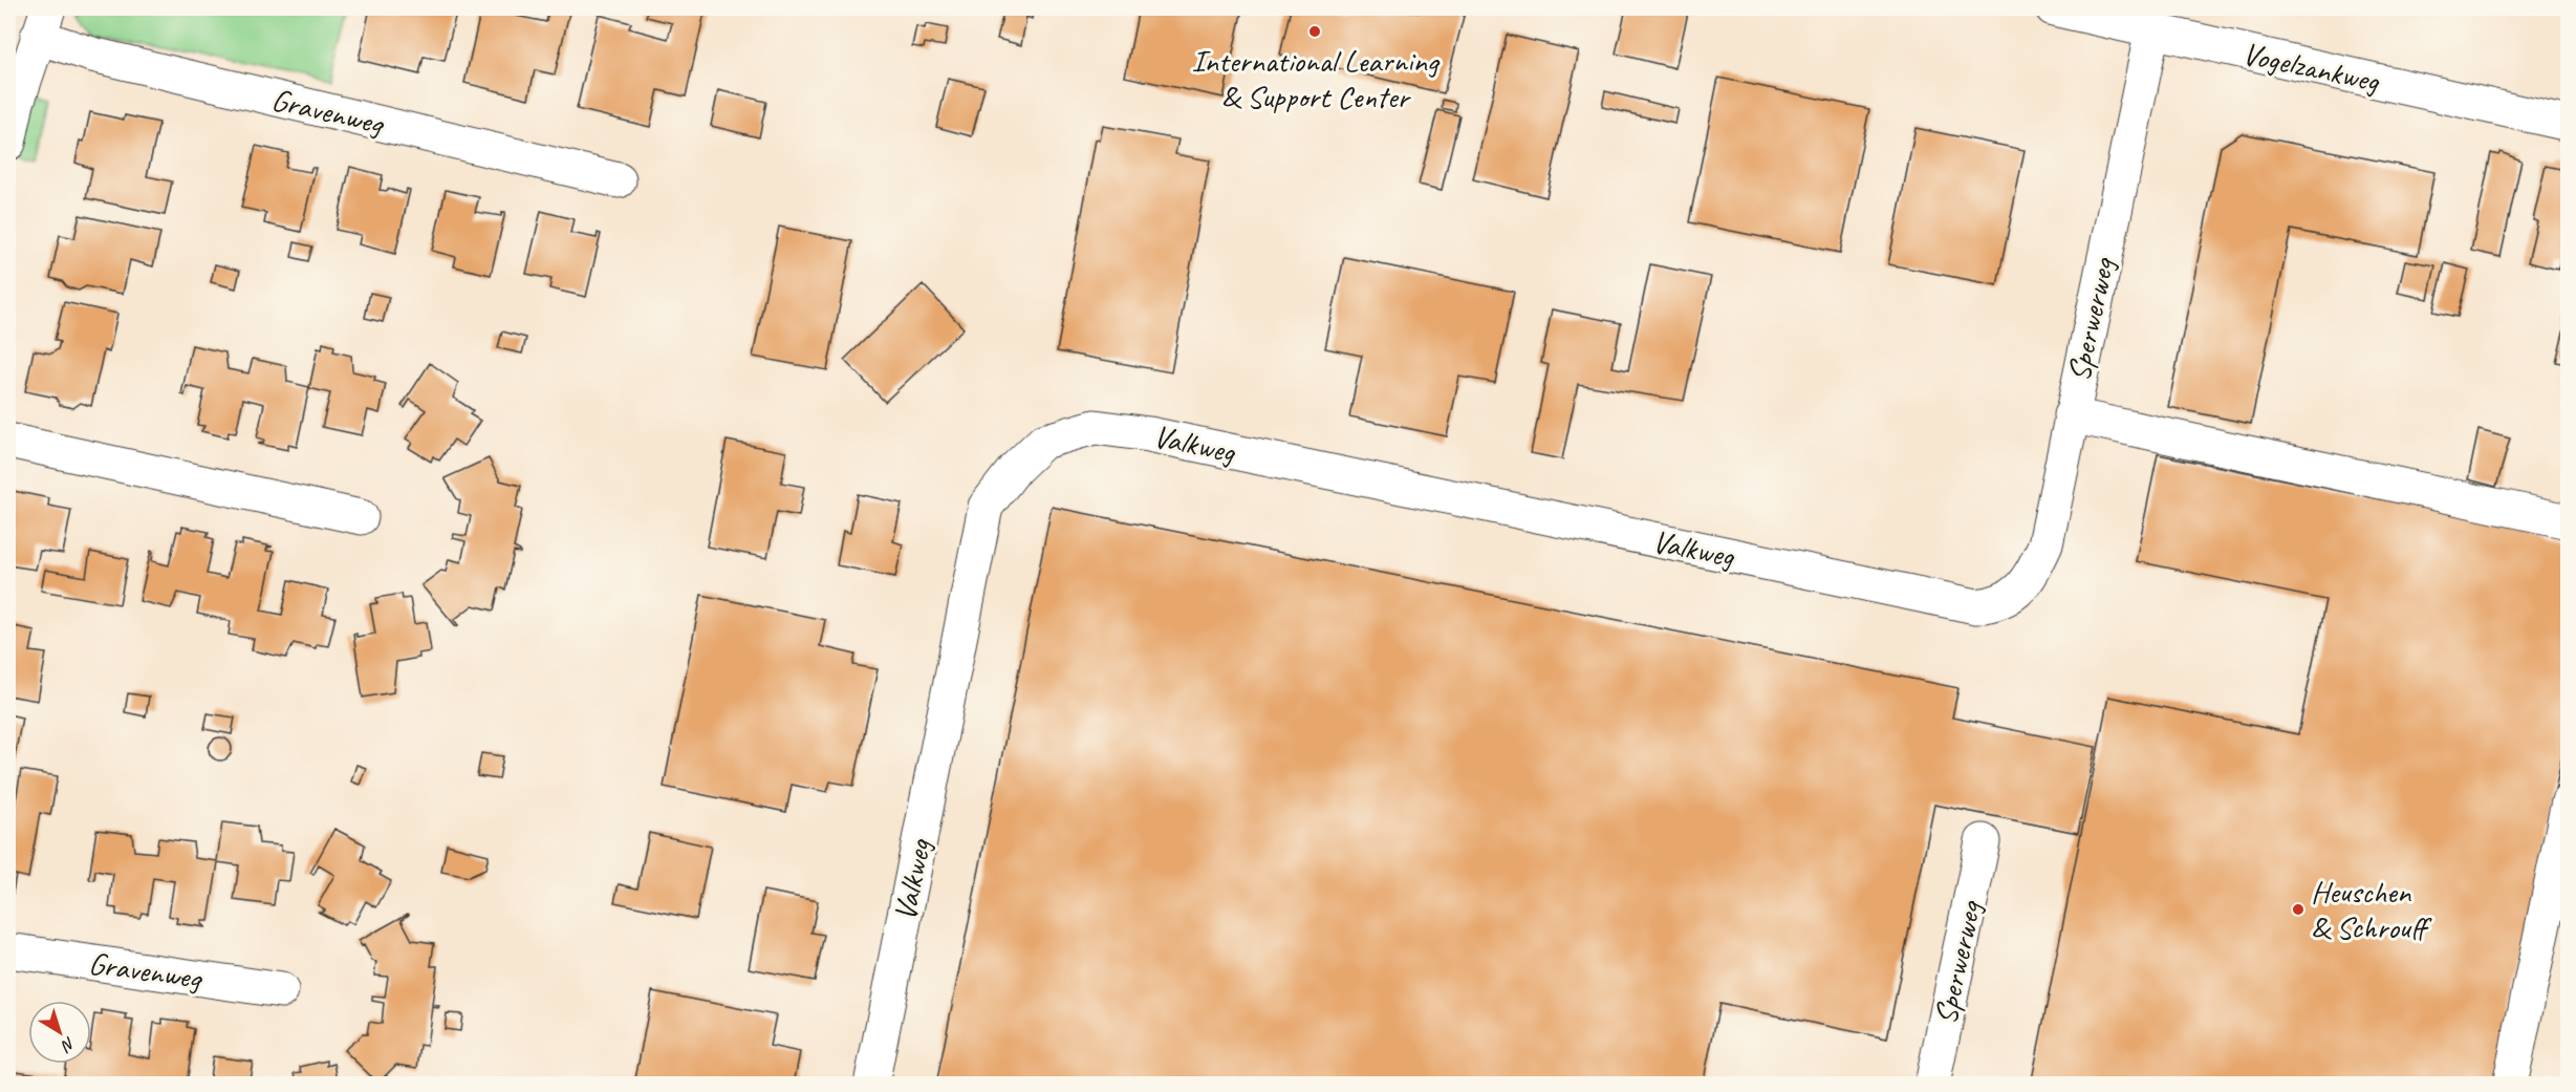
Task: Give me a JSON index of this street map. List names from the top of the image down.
{
  "streets": {
    "street": [
      "Vogelzankweg",
      "Gravenweg",
      "Sperwerweg",
      "Valkweg"
    ]
  },
  "crossings": [
    ["Vogelzankweg", "Sperwerweg"],
    ["Sperwerweg", "Valkweg"]
  ],
  "places": ["International Learning & Support Center", "Heuschen & Schrouff"],
  "north": "bottom right"
}
